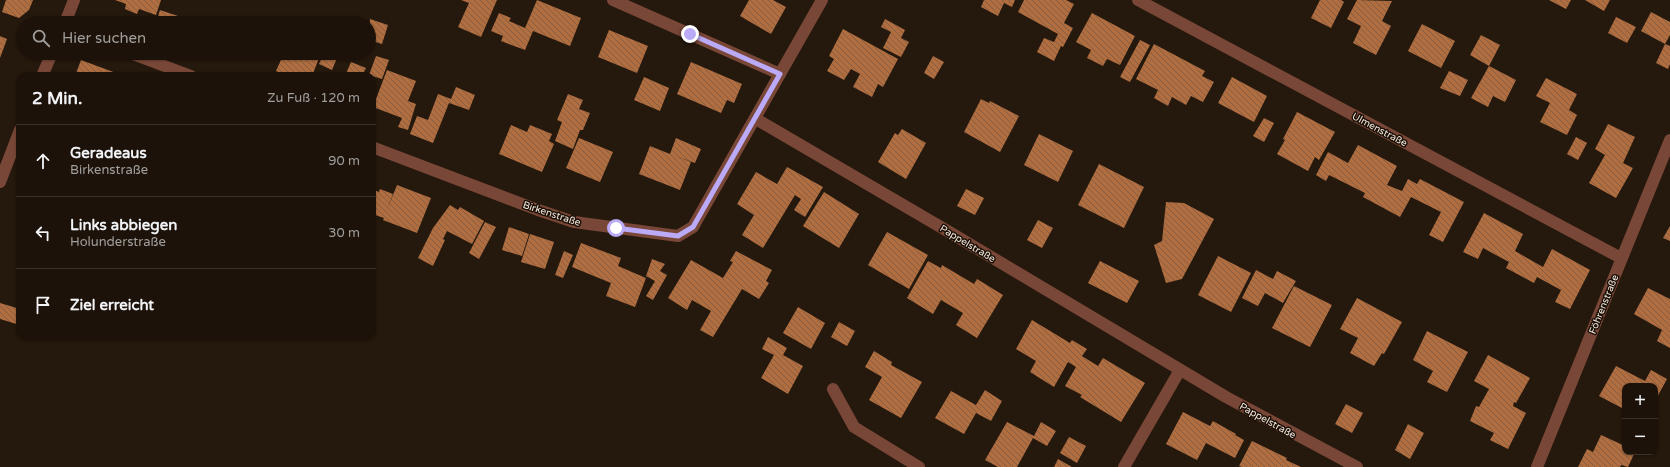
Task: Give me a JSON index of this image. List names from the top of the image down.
{
  "streets": {
    "street": [
      "Ulmenstraße",
      "Birkenstraße",
      "Pappelstraße",
      "Föhrenstraße"
    ]
  },
  "crossings": [
    ["Ulmenstraße", "Föhrenstraße"],
    ["Birkenstraße", "Pappelstraße"]
  ],
  "page": {
    "search": "Hier suchen",
    "heading": ["2 Min.", "Zu Fuß · 120 m"],
    "list": [
      ["Geradeaus", "Birkenstraße", "90 m"],
      ["Links abbiegen", "Holunderstraße", "30 m"],
      "Ziel erreicht"
    ],
    "map_buttons": ["+", "−"]
  }
}
